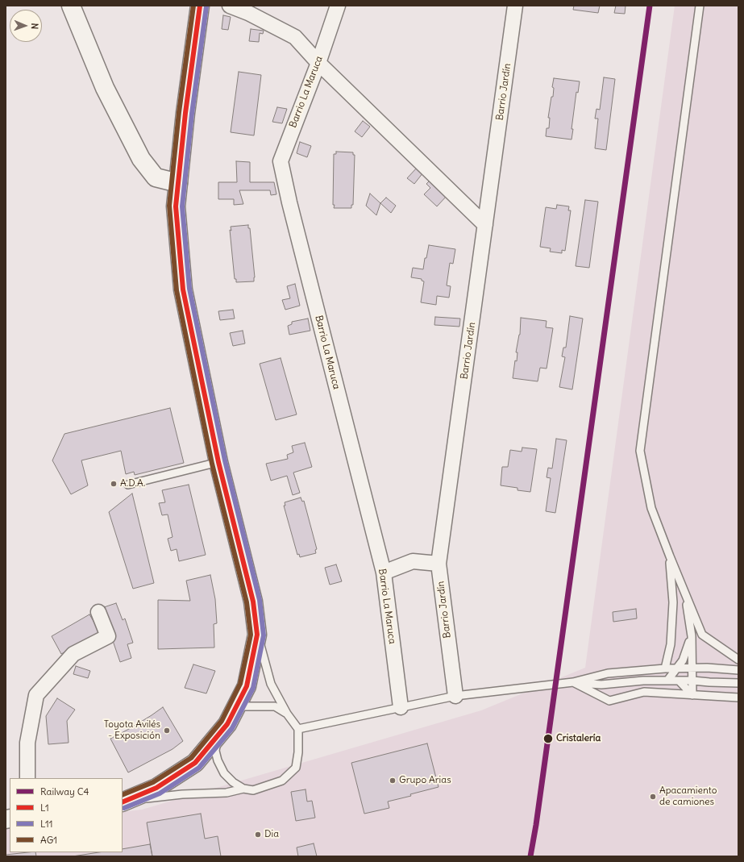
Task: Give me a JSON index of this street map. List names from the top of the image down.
{
  "streets": {
    "street": ["Barrio La Maruca", "Barrio Jardín"]
  },
  "places": [
    "A.D.A.",
    "Toyota Avilés - Exposición",
    "Cristalería",
    "Grupo Arias",
    "Apacamiento de camiones",
    "Dia"
  ],
  "lines": [
    "rail line C4",
    "transit line L1",
    "transit line AG1",
    "transit line L11"
  ],
  "legend": [
    "Railway C4",
    "L1",
    "L11",
    "AG1"
  ],
  "north": "right"
}
